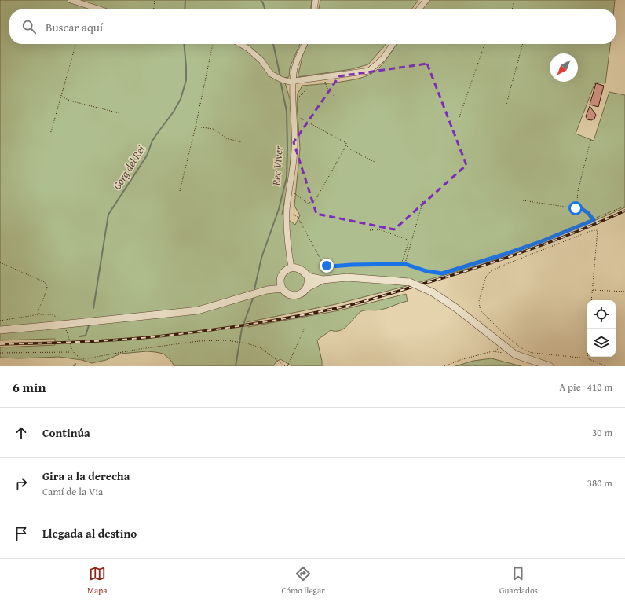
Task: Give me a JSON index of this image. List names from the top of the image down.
{
  "water": ["Rec Viver", "Gorg del Rei"],
  "north": "bottom left",
  "page": {
    "search": "Buscar aquí",
    "heading": ["6 min", "A pie · 410 m"],
    "list": [
      ["Continúa", "30 m"],
      ["Gira a la derecha", "Camí de la Via", "380 m"],
      "Llegada al destino"
    ],
    "nav": ["Mapa", "Cómo llegar", "Guardados"]
  }
}
